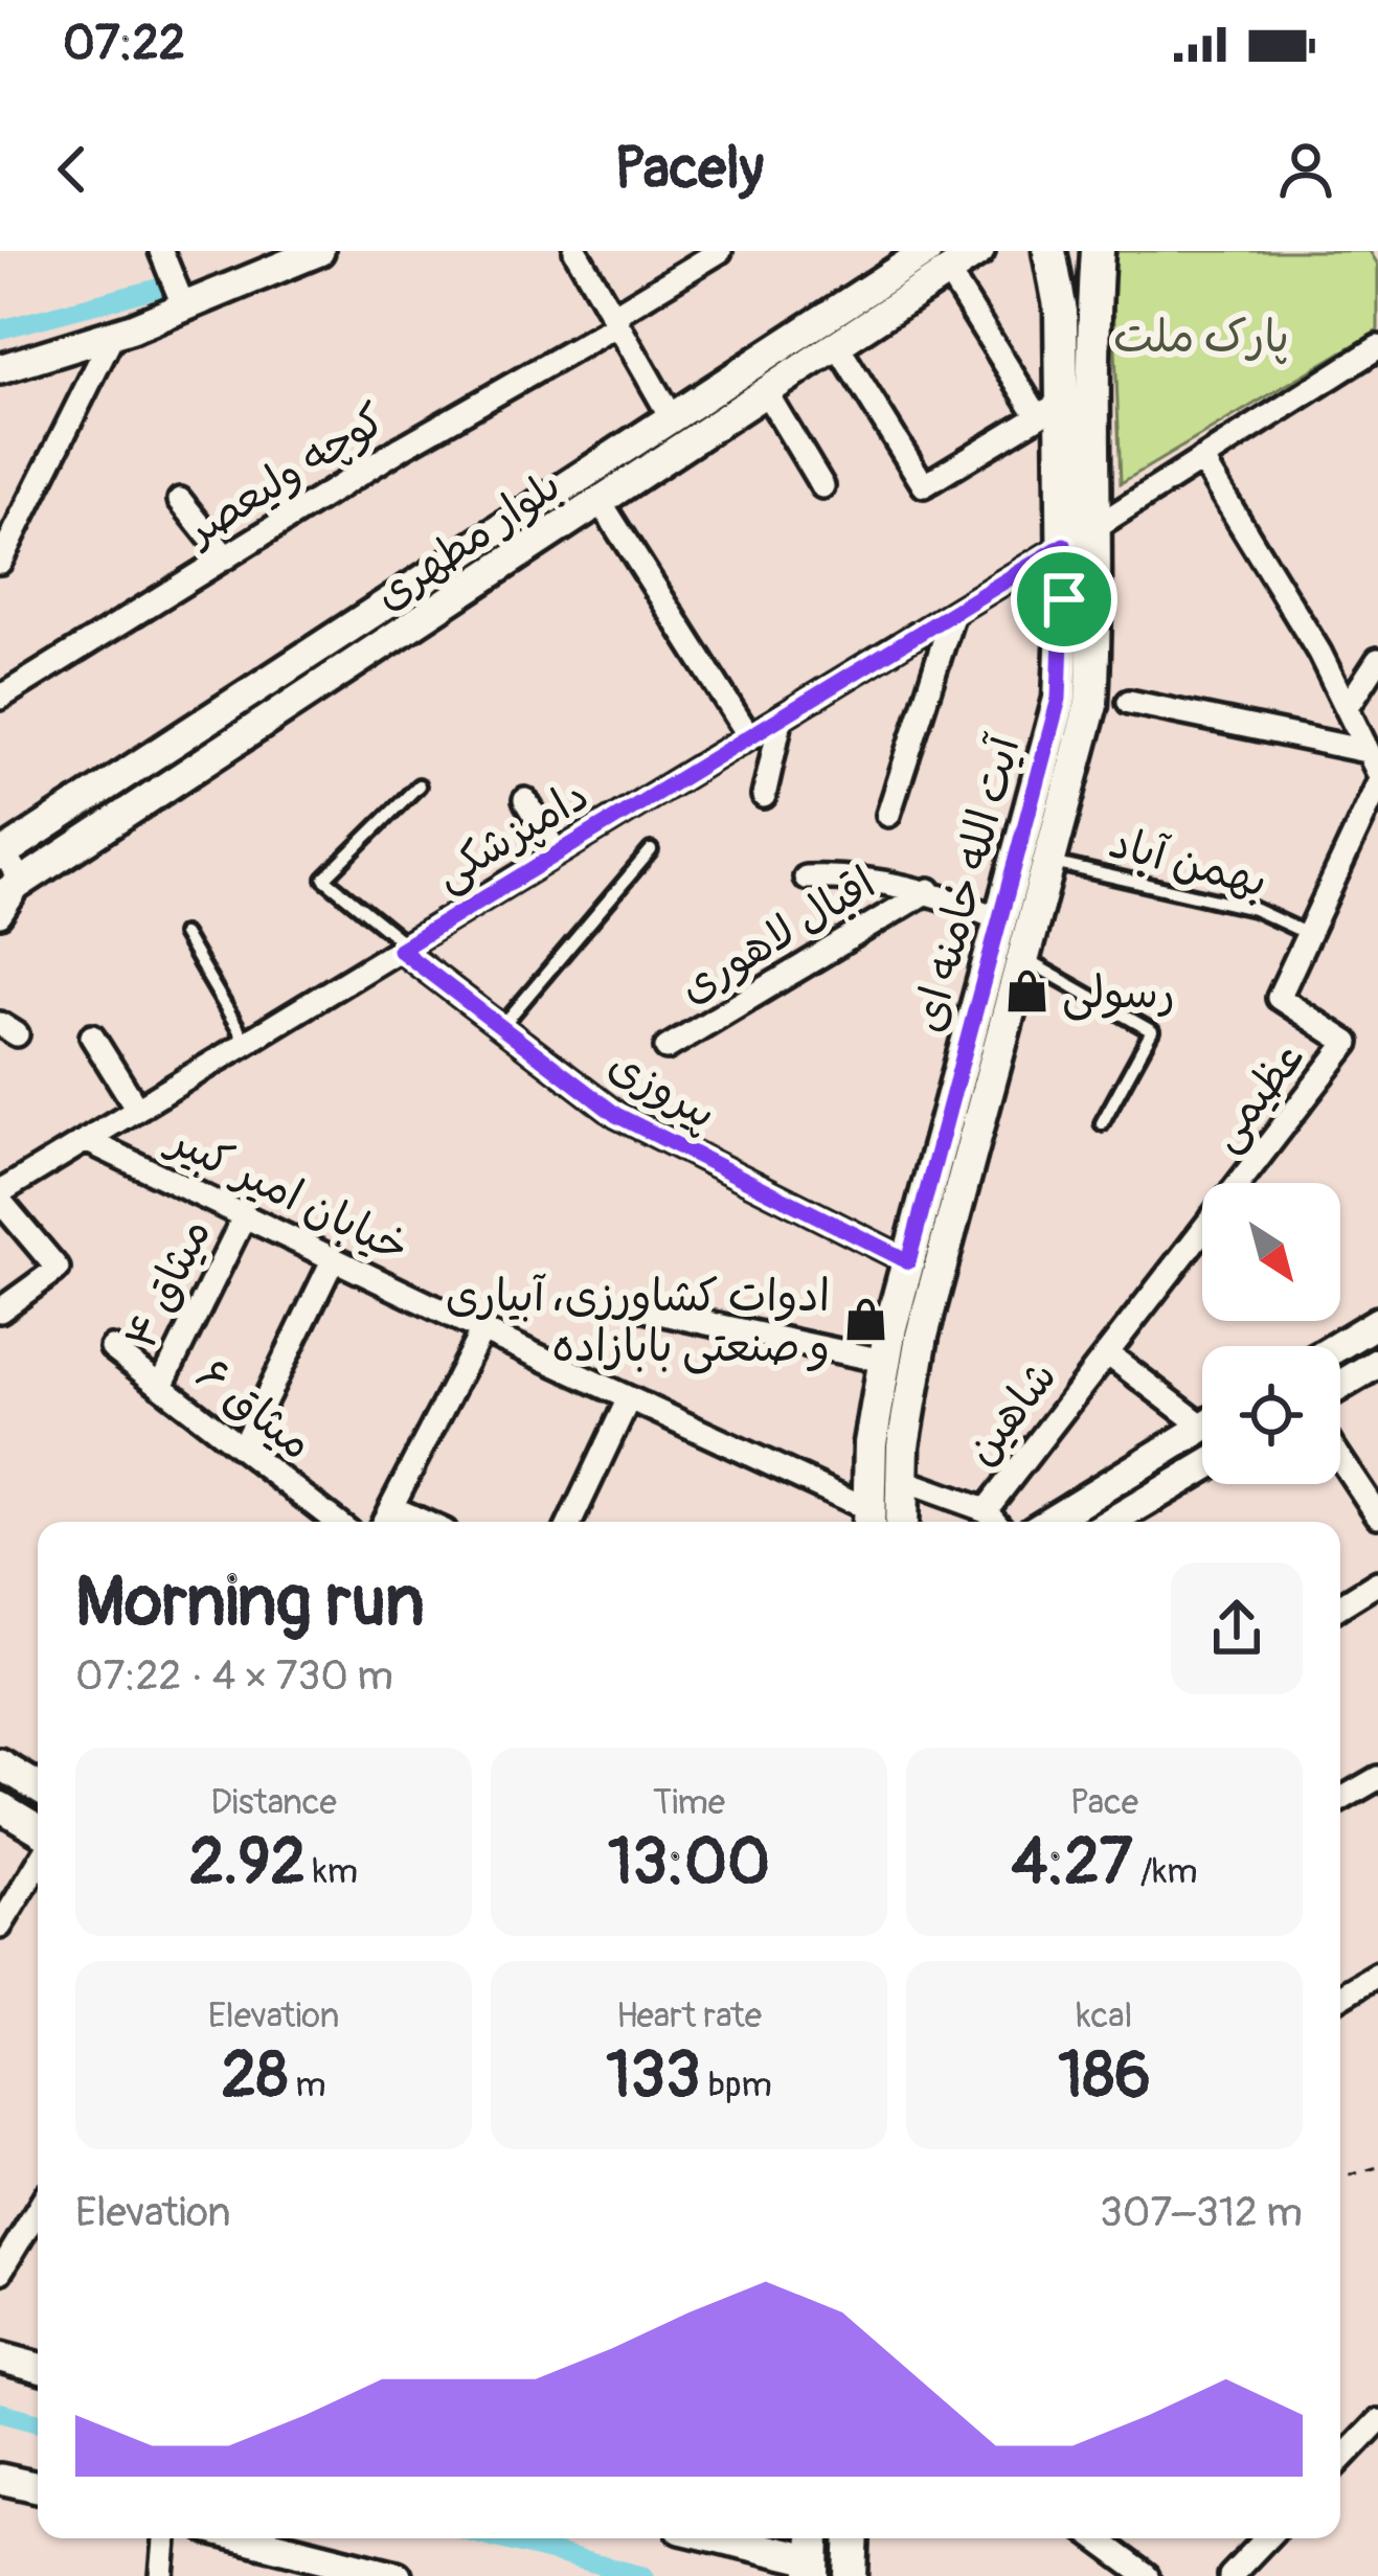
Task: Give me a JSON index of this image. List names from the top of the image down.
{
  "streets": {
    "main road": ["آیت الله خامنه ای"],
    "street": [
      "کوچه ولیعصر",
      "بلوار مطهری",
      "دامپزشکی",
      "اقبال لاهوری",
      "پیروزی",
      "عظیمی",
      "خیابان امیر کبیر",
      "میثاق ۴",
      "میثاق ۶",
      "شاهین"
    ],
    "lane": ["بهمن آباد"]
  },
  "crossings": [
    ["دامپزشکی", "آیت الله خامنه ای"],
    ["دامپزشکی", "پیروزی"],
    ["دامپزشکی", "خیابان امیر کبیر"],
    ["بهمن آباد", "آیت الله خامنه ای"],
    ["بهمن آباد", "عظیمی"],
    ["آیت الله خامنه ای", "پیروزی"],
    ["آیت الله خامنه ای", "خیابان امیر کبیر"],
    ["آیت الله خامنه ای", "شاهین"],
    ["عظیمی", "شاهین"],
    ["خیابان امیر کبیر", "میثاق ۴"],
    ["میثاق ۴", "میثاق ۶"]
  ],
  "parks": ["پارک ملت"],
  "places": {
    "shop": ["رسولی", "ادوات کشاورزی، آبیاری و صنعتی بابازاده"]
  },
  "north": "bottom right",
  "page": {
    "status": "07:22",
    "header": "Pacely",
    "heading": ["Morning run", "07:22 · 4 × 730 m"],
    "stats": [
      ["Distance", "2.92 km"],
      ["Time", "13:00"],
      ["Pace", "4:27 /km"],
      ["Elevation", "28 m"],
      ["Heart rate", "133 bpm"],
      ["kcal", "186"]
    ],
    "chart": ["Elevation", "307–312 m"]
  }
}
